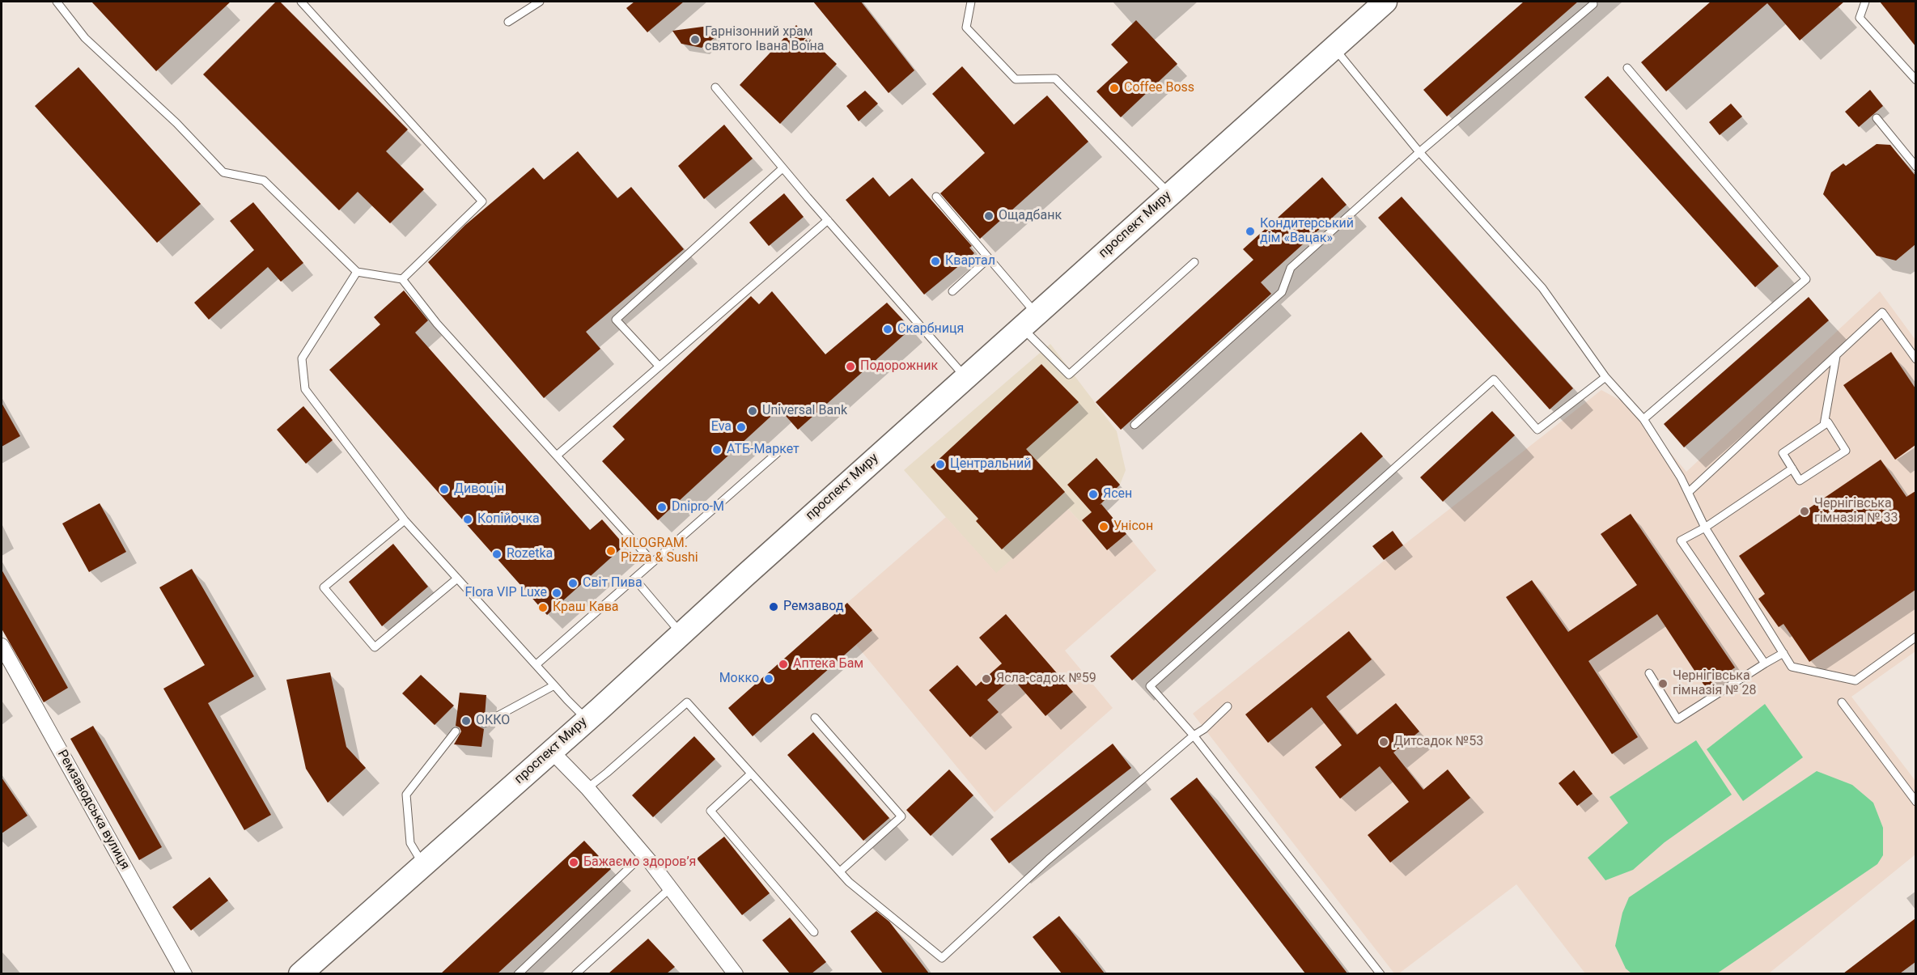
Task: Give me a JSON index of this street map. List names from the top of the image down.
{
  "streets": {
    "main road": ["проспект Миру"],
    "street": ["Ремзаводська вулиця"]
  },
  "places": [
    "Гарнізонний храм святого Івана Воїна",
    "Coffee Boss",
    "Ощадбанк",
    "Кондитерський дім «Вацак»",
    "Квартал",
    "Скарбниця",
    "Подорожник",
    "Universal Bank",
    "Eva",
    "АТБ-Маркет",
    "Центральний",
    "Дивоцін",
    "Ясен",
    "Dnipro-M",
    "Чернігівська гімназія № 33",
    "Копійочка",
    "Унісон",
    "KILOGRAM. Pizza & Sushi",
    "Rozetka",
    "Світ Пива",
    "Flora VIP Luxe",
    "Ремзавод",
    "Краш Кава",
    "Аптека Бам",
    "Мокко",
    "Ясла-садок №59",
    "Чернігівська гімназія № 28",
    "ОККО",
    "Дитсадок №53",
    "Бажаємо здоров’я"
  ]
}
